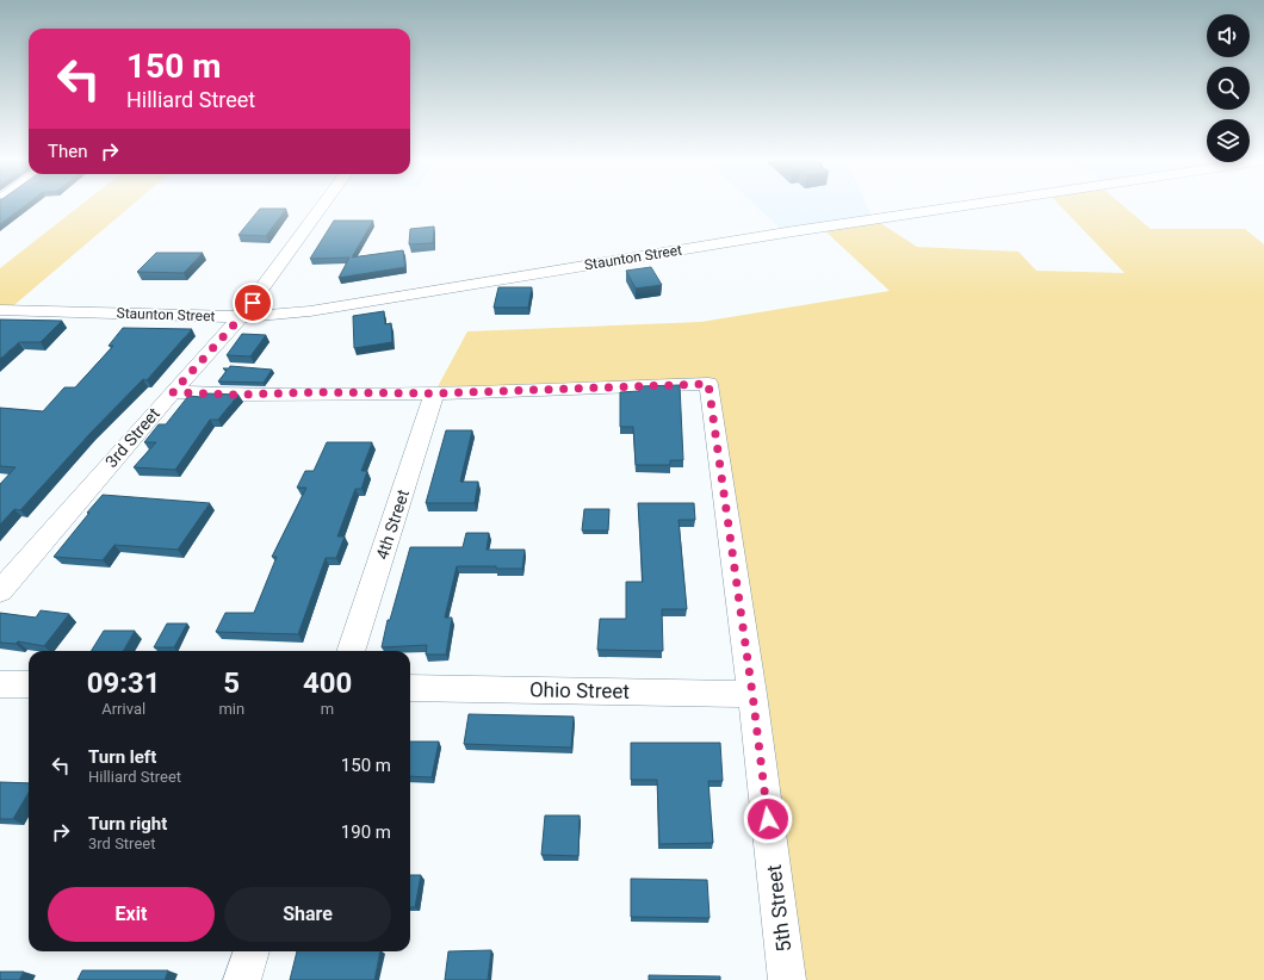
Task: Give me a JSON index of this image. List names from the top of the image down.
{
  "streets": {
    "street": [
      "Staunton Street",
      "3rd Street",
      "4th Street",
      "Ohio Street",
      "5th Street"
    ]
  },
  "crossings": [
    ["Staunton Street", "3rd Street"],
    ["4th Street", "5th Street"],
    ["Ohio Street", "5th Street"]
  ],
  "page": {
    "turn": ["150 m", "Hilliard Street"],
    "then": "Then",
    "eta": [
      "09:31",
      "Arrival",
      "5",
      "min",
      "400",
      "m"
    ],
    "list": [
      {
        "name": "Turn left",
        "note": "Hilliard Street",
        "value": "150 m"
      },
      {
        "name": "Turn right",
        "note": "3rd Street",
        "value": "190 m"
      }
    ],
    "buttons": ["Exit", "Share"]
  }
}
